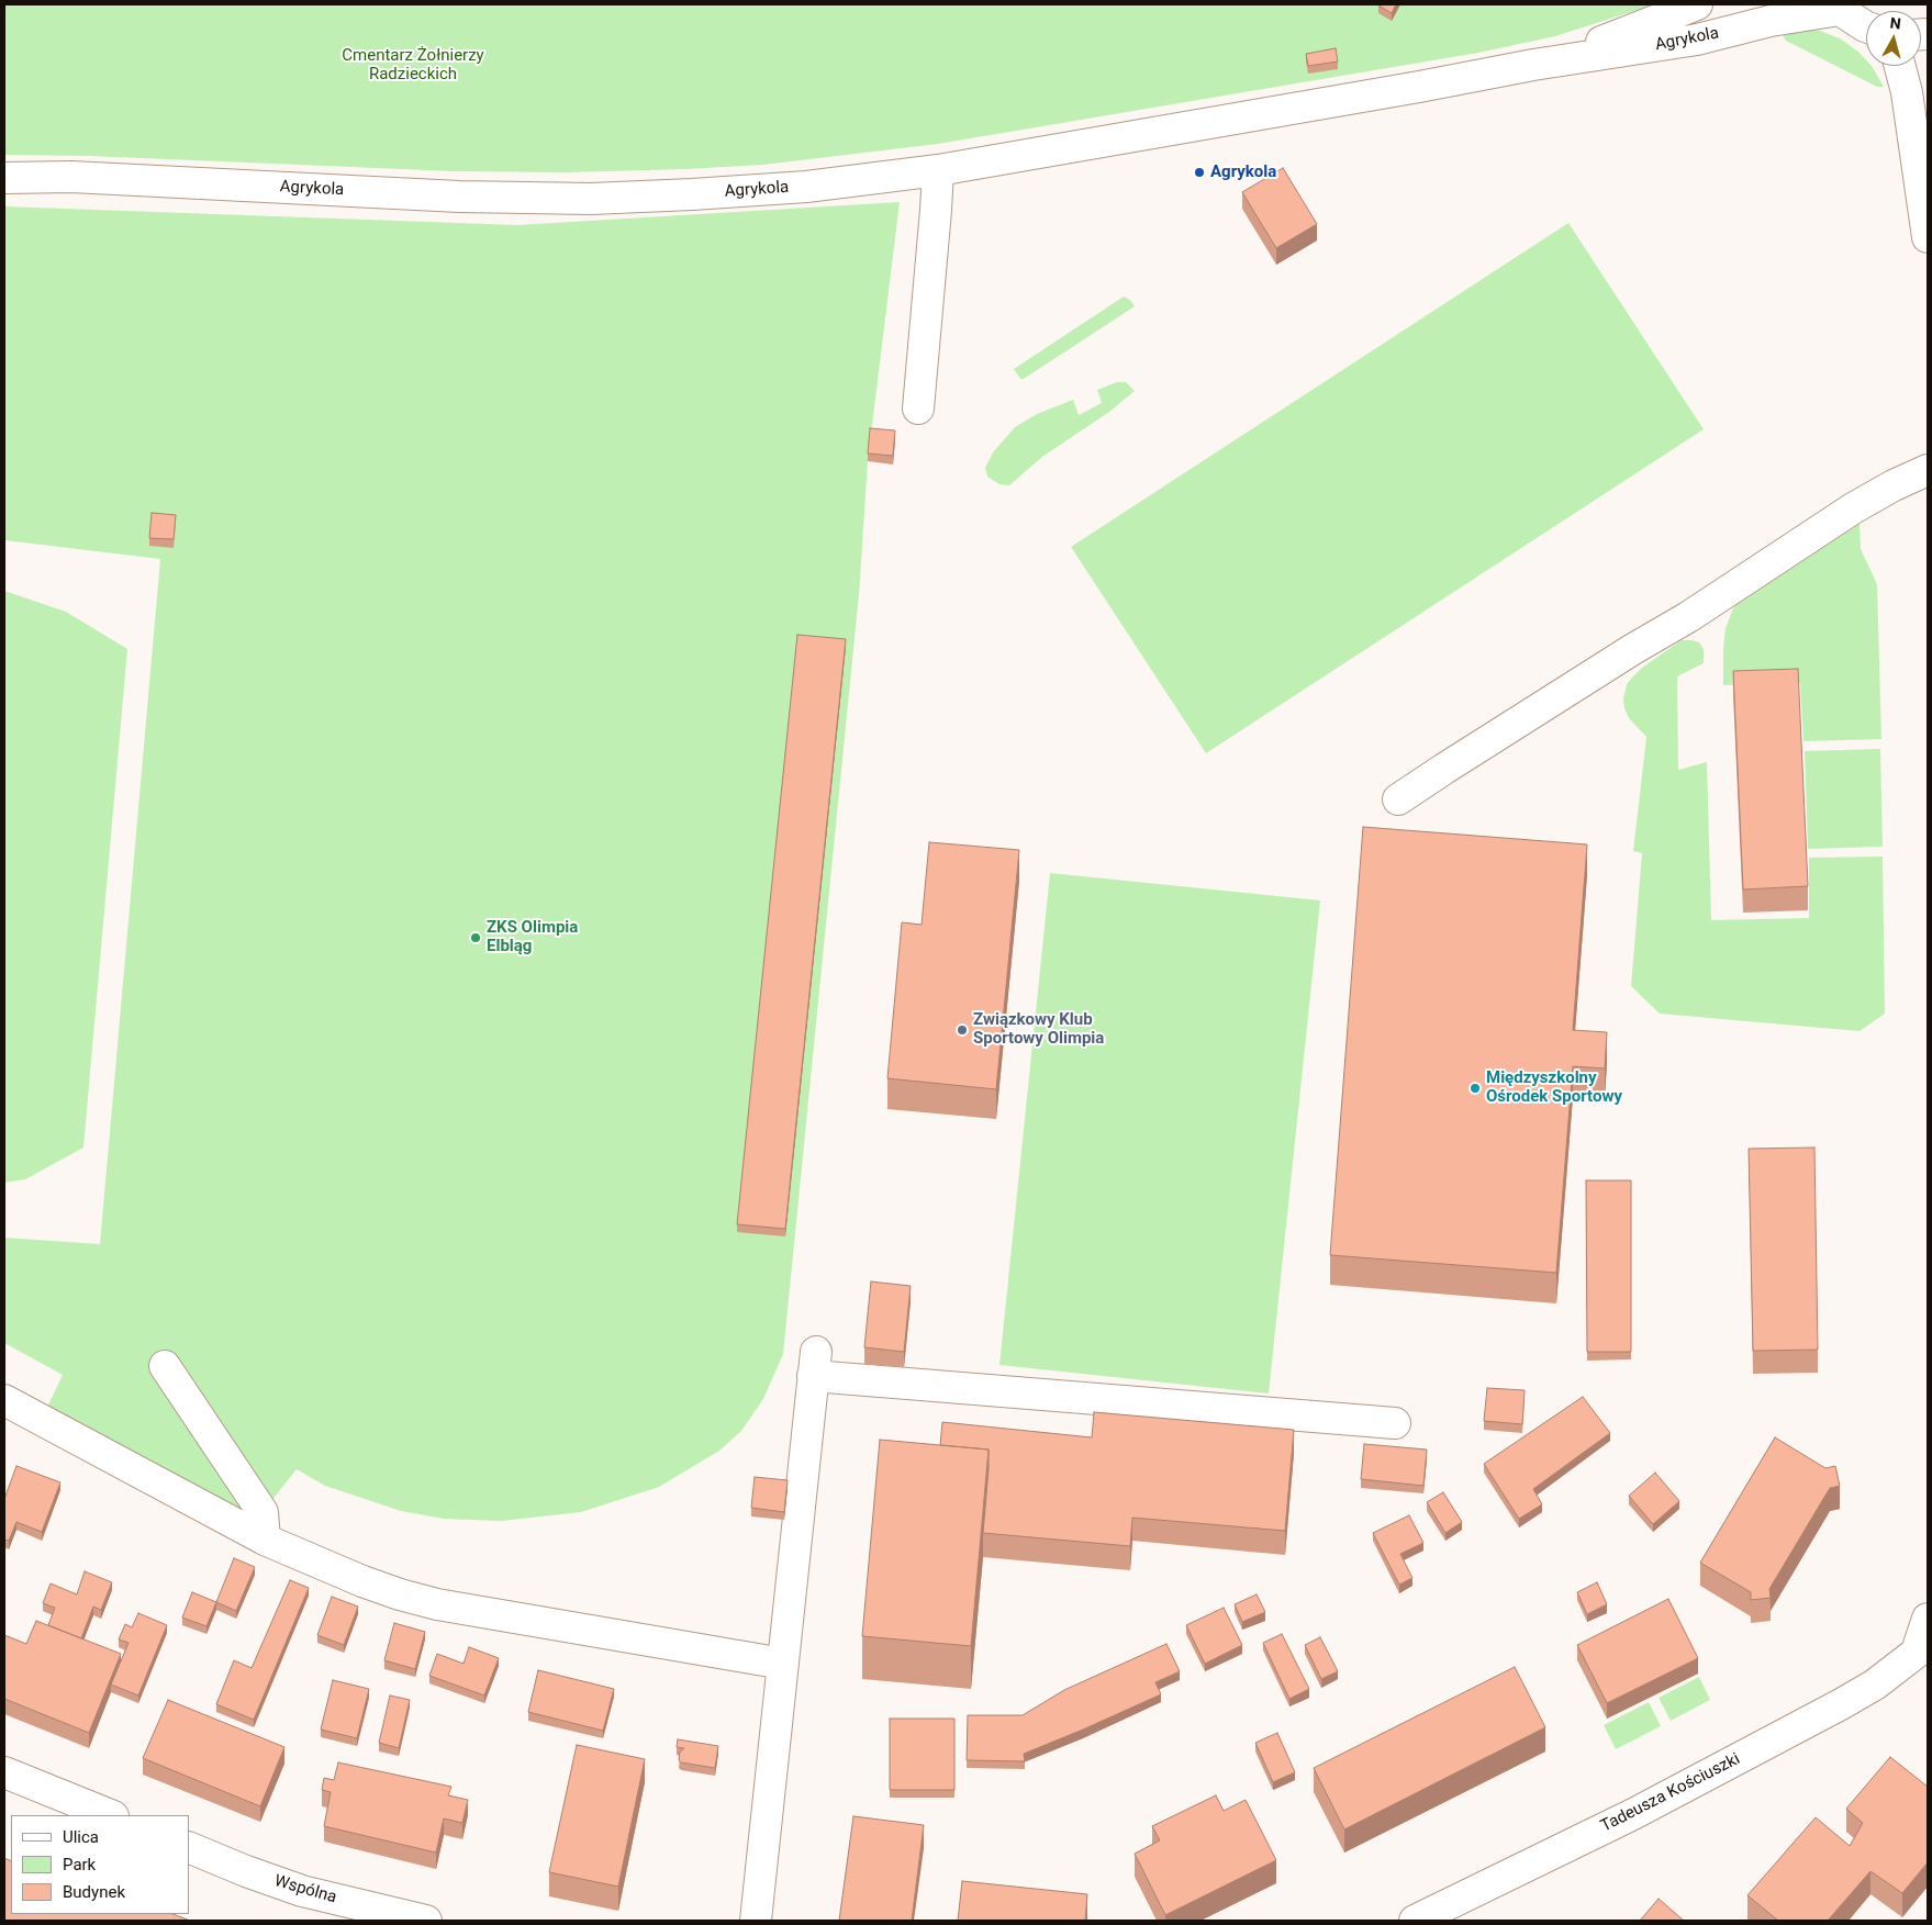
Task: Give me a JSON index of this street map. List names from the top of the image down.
{
  "streets": {
    "street": ["Agrykola", "Tadeusza Kościuszki", "Wspólna"]
  },
  "parks": ["Cmentarz Żołnierzy Radzieckich"],
  "places": [
    "Agrykola",
    "ZKS Olimpia Elbląg",
    "Związkowy Klub Sportowy Olimpia",
    "Międzyszkolny Ośrodek Sportowy"
  ],
  "legend": ["Ulica", "Park", "Budynek"],
  "north": "top"
}
